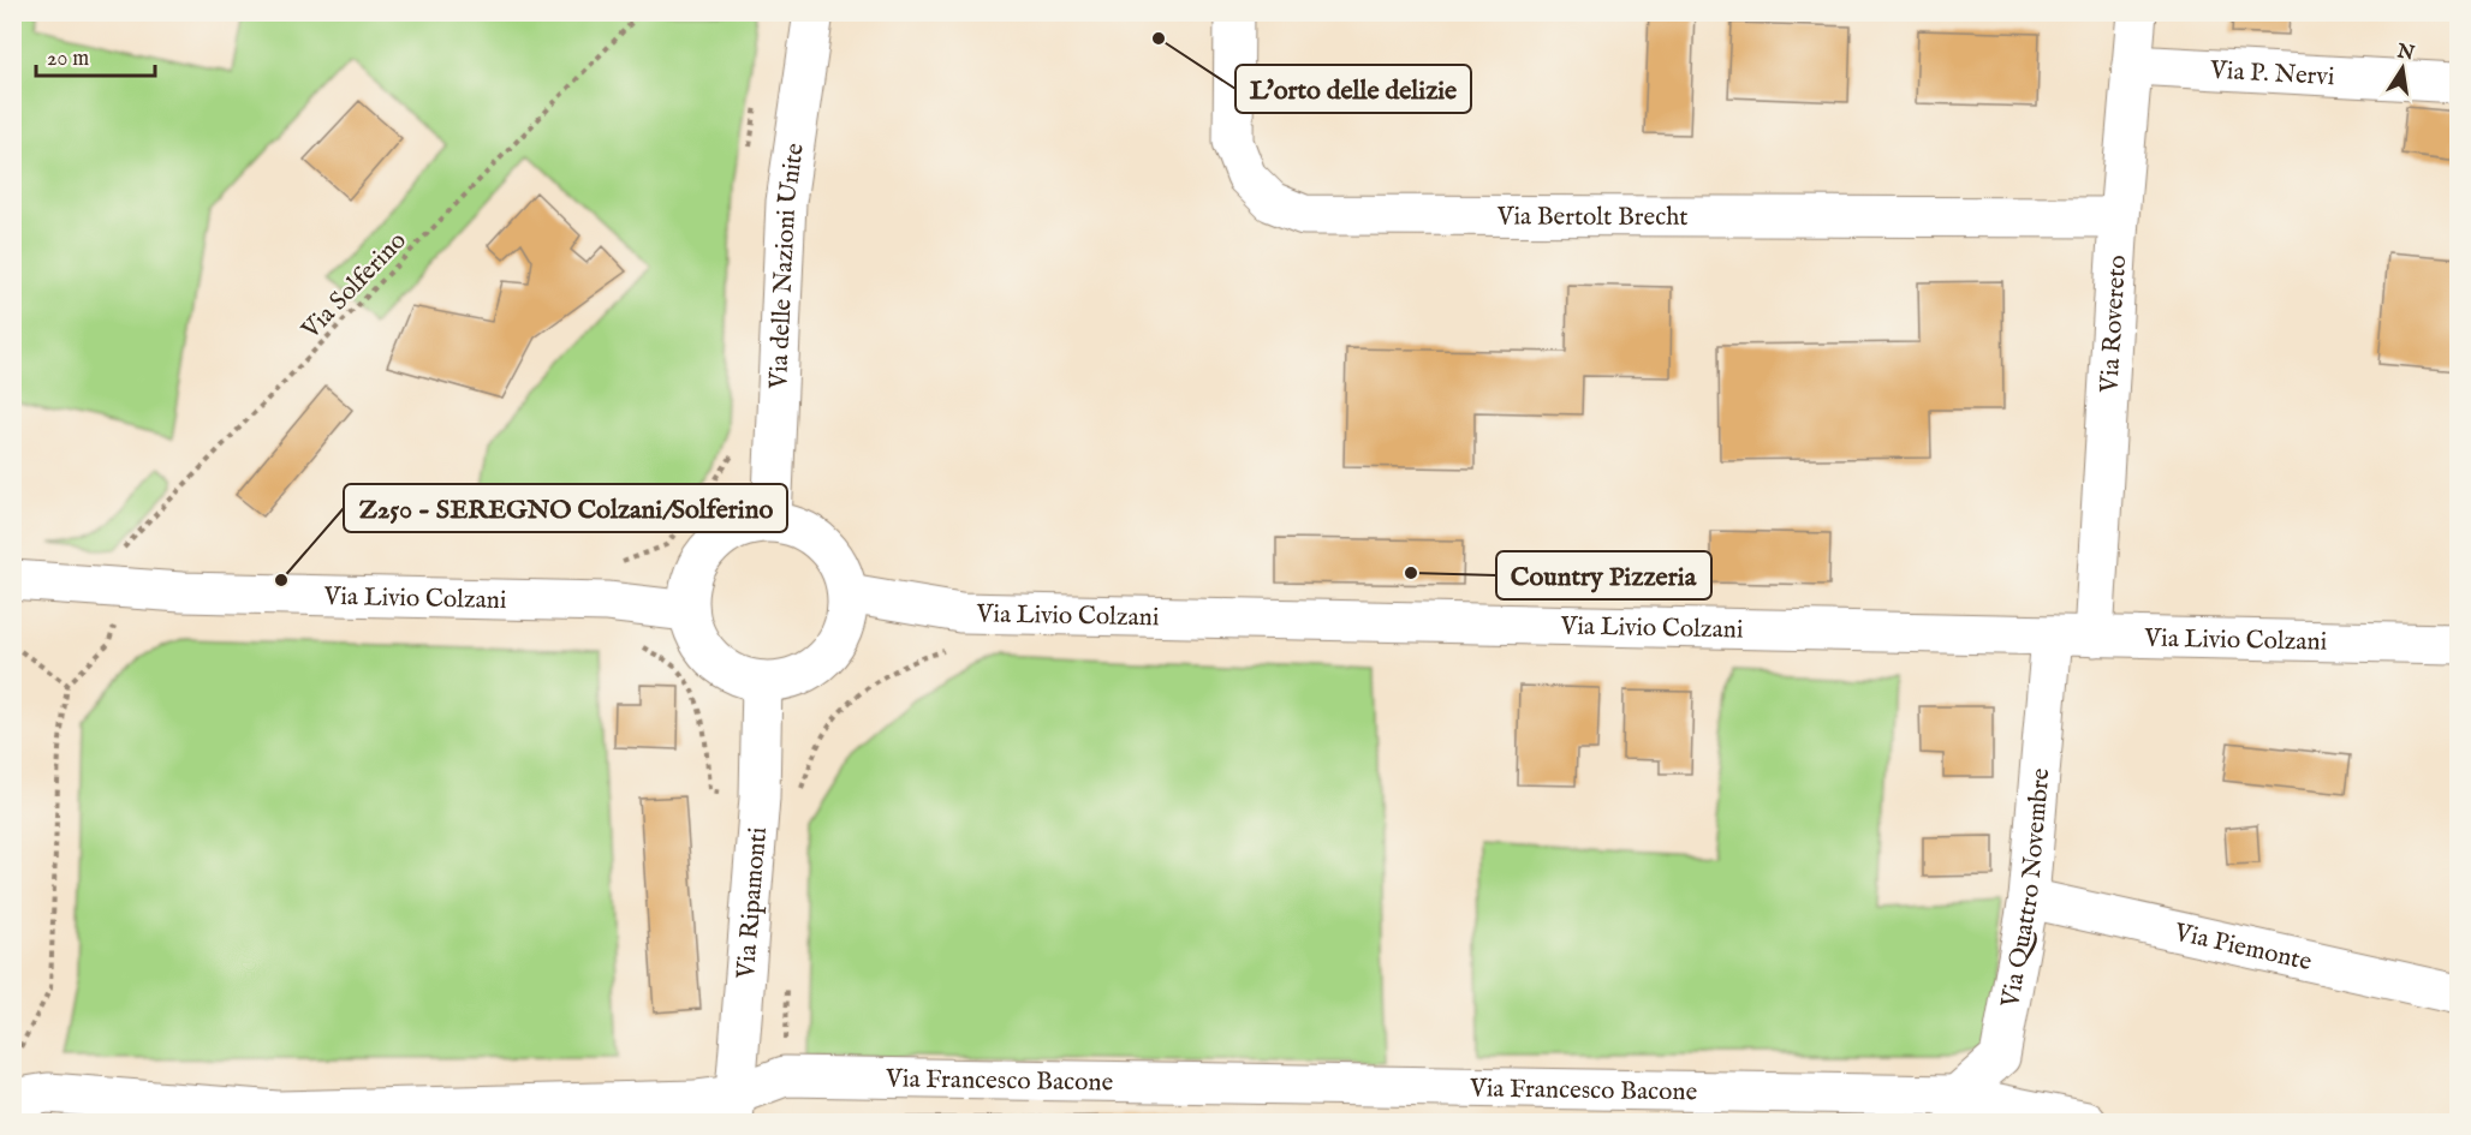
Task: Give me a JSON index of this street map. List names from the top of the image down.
{
  "streets": {
    "street": [
      "Via P. Nervi",
      "Via Bertolt Brecht",
      "Via delle Nazioni Unite",
      "Via Rovereto",
      "Via Livio Colzani",
      "Via Quattro Novembre",
      "Via Ripamonti",
      "Via Piemonte",
      "Via Francesco Bacone"
    ],
    "path": ["Via Solferino"]
  },
  "crossings": [
    ["Via P. Nervi", "Via Rovereto"],
    ["Via Bertolt Brecht", "Via Rovereto"],
    ["Via delle Nazioni Unite", "Via Livio Colzani"],
    ["Via delle Nazioni Unite", "Via Ripamonti"],
    ["Via Rovereto", "Via Livio Colzani"],
    ["Via Livio Colzani", "Via Quattro Novembre"],
    ["Via Livio Colzani", "Via Ripamonti"],
    ["Via Quattro Novembre", "Via Piemonte"],
    ["Via Quattro Novembre", "Via Francesco Bacone"],
    ["Via Ripamonti", "Via Francesco Bacone"]
  ],
  "places": ["L'orto delle delizie", "Country Pizzeria", "Z250 - SEREGNO Colzani/Solferino"],
  "scale_bar": "20 m",
  "north": "top"
}
